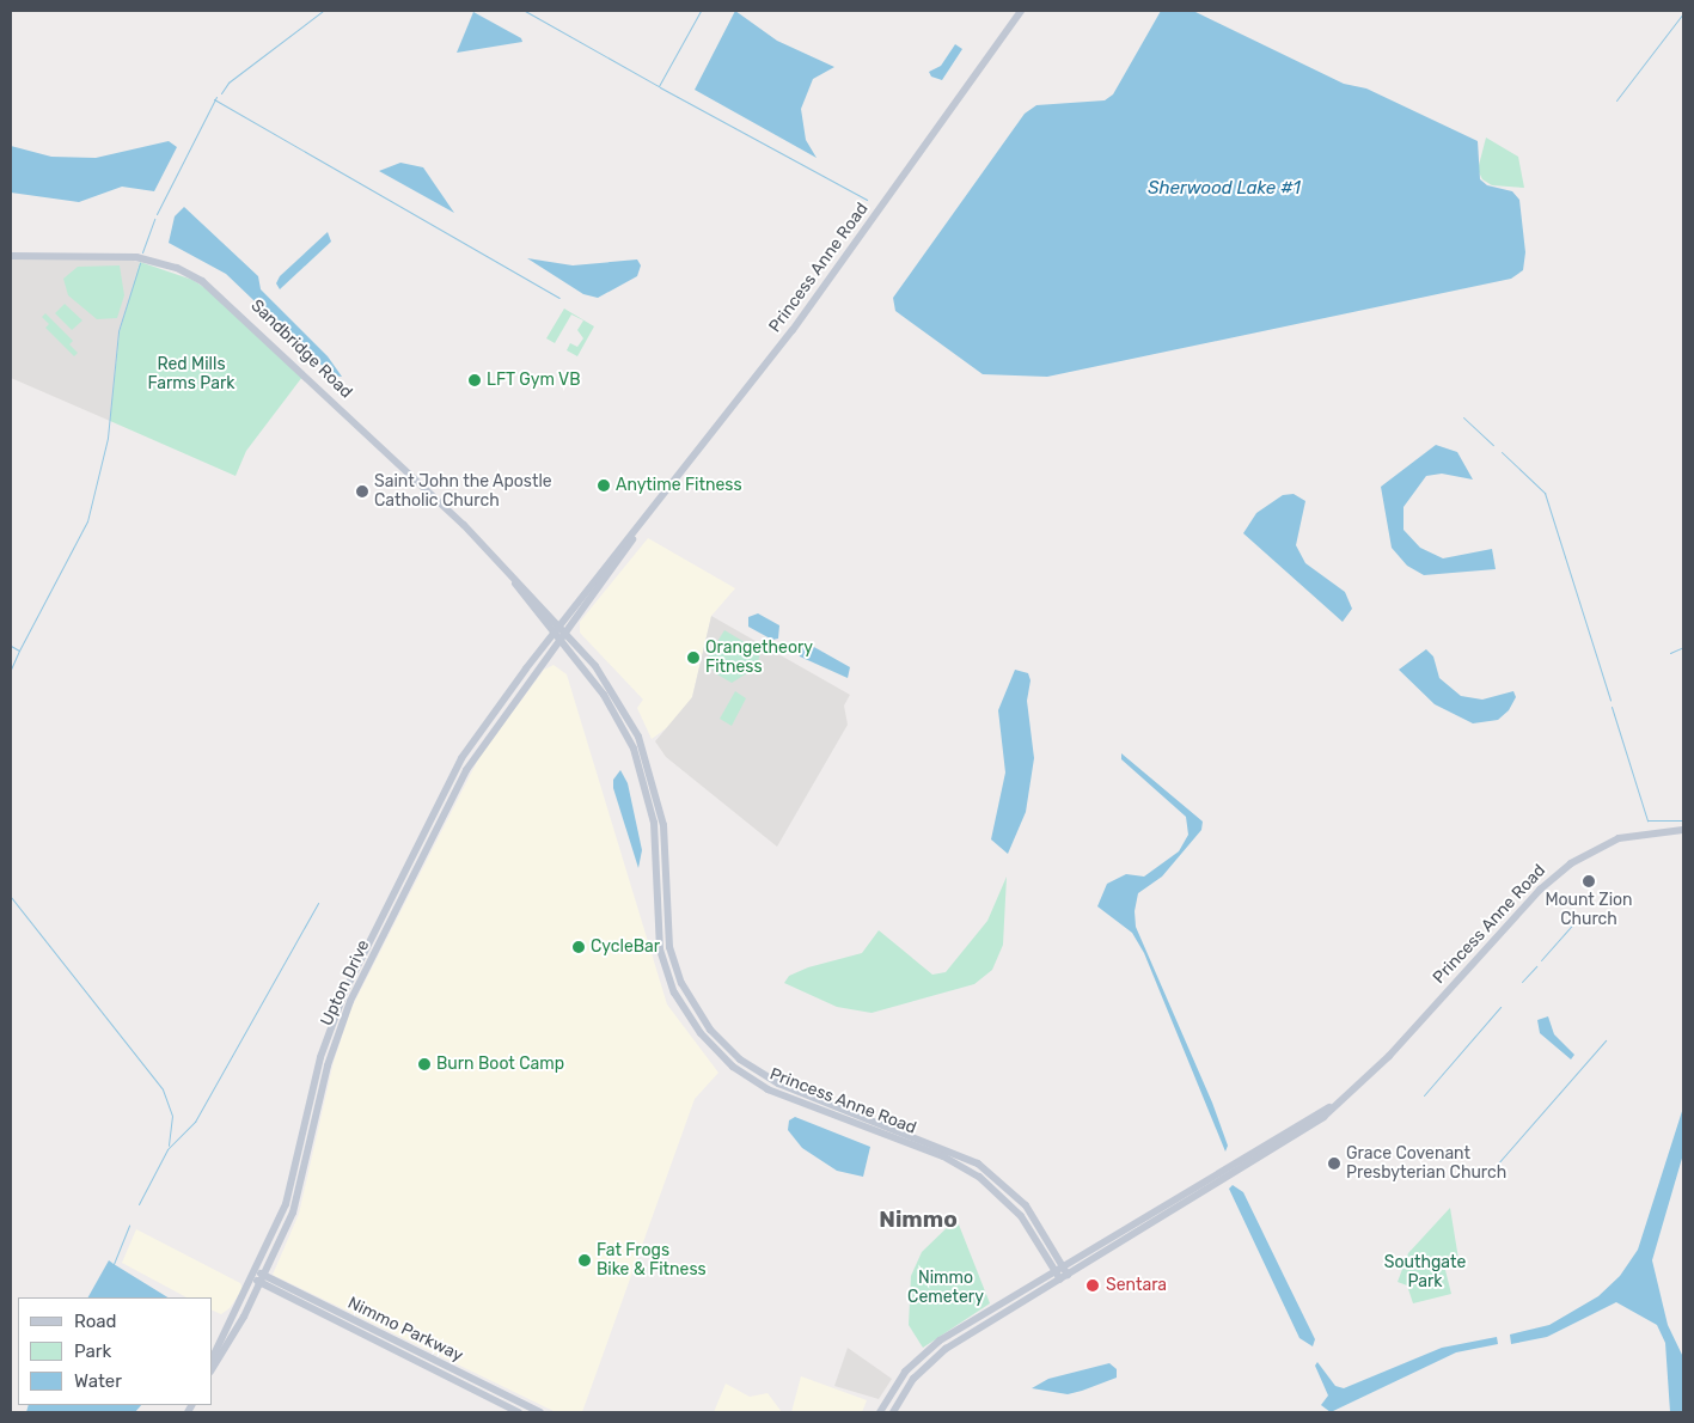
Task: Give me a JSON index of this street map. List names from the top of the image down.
{
  "streets": {
    "main road": [
      "Princess Anne Road",
      "Sandbridge Road",
      "Upton Drive",
      "Nimmo Parkway"
    ]
  },
  "crossings": [
    ["Princess Anne Road", "Sandbridge Road"],
    ["Princess Anne Road", "Upton Drive"],
    ["Sandbridge Road", "Upton Drive"],
    ["Upton Drive", "Nimmo Parkway"]
  ],
  "districts": ["Nimmo"],
  "water": ["Sherwood Lake #1"],
  "parks": ["Red Mills Farms Park", "Southgate Park", "Nimmo Cemetery"],
  "places": [
    "LFT Gym VB",
    "Anytime Fitness",
    "Saint John the Apostle Catholic Church",
    "Orangetheory Fitness",
    "Mount Zion Church",
    "CycleBar",
    "Burn Boot Camp",
    "Grace Covenant Presbyterian Church",
    "Fat Frogs Bike & Fitness",
    "Sentara"
  ],
  "legend": ["Road", "Park", "Water"]
}
